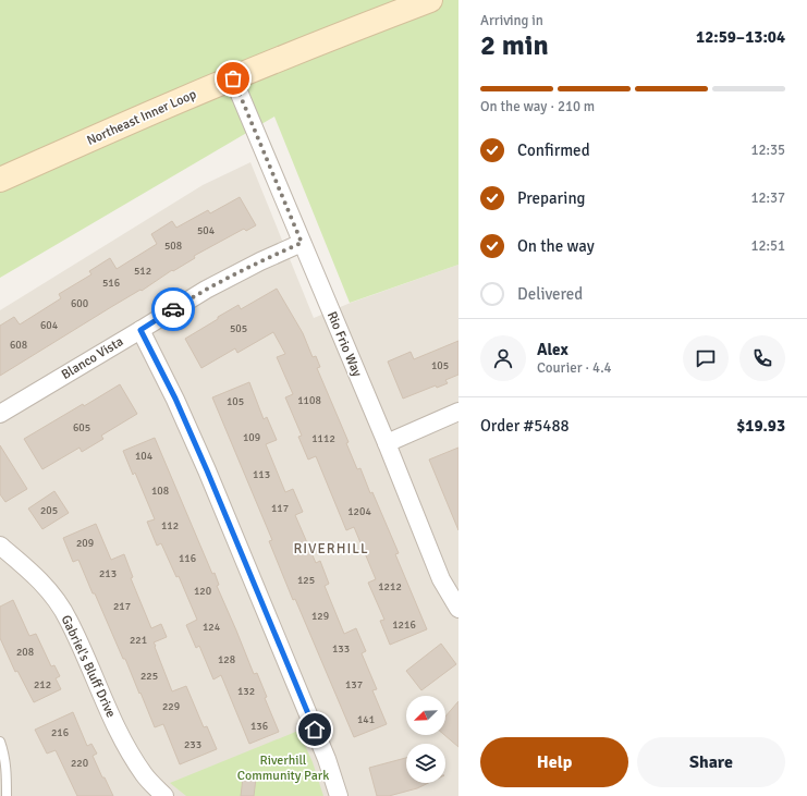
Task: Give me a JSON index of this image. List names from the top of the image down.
{
  "streets": {
    "main road": ["Northeast Inner Loop"],
    "street": ["Rio Frio Way", "Blanco Vista", "Gabriel's Bluff Drive"]
  },
  "crossings": [
    ["Northeast Inner Loop", "Rio Frio Way"],
    ["Rio Frio Way", "Blanco Vista"]
  ],
  "districts": ["RIVERHILL"],
  "parks": ["Riverhill Community Park"],
  "house_numbers": [
    "504",
    "508",
    "512",
    "516",
    "600",
    "604",
    "505",
    "608",
    "105",
    "1108",
    "105",
    "605",
    "109",
    "1112",
    "104",
    "113",
    "108",
    "117",
    "205",
    "1204",
    "112",
    "209",
    "116",
    "213",
    "125",
    "1212",
    "120",
    "217",
    "129",
    "1216",
    "124",
    "221",
    "133",
    "208",
    "128",
    "225",
    "212",
    "137",
    "132",
    "229",
    "141",
    "136",
    "216",
    "233",
    "220"
  ],
  "north": "bottom left",
  "page": {
    "heading": ["2 min", "Arriving in", "12:59–13:04"],
    "panel": [
      "Alex",
      "Courier · 4.4",
      "Order #5488",
      "$19.93"
    ],
    "bar": "On the way · 210 m",
    "list": [
      ["Confirmed", "12:35"],
      ["Preparing", "12:37"],
      ["On the way", "12:51"],
      "Delivered"
    ],
    "buttons": ["Help", "Share"]
  }
}
